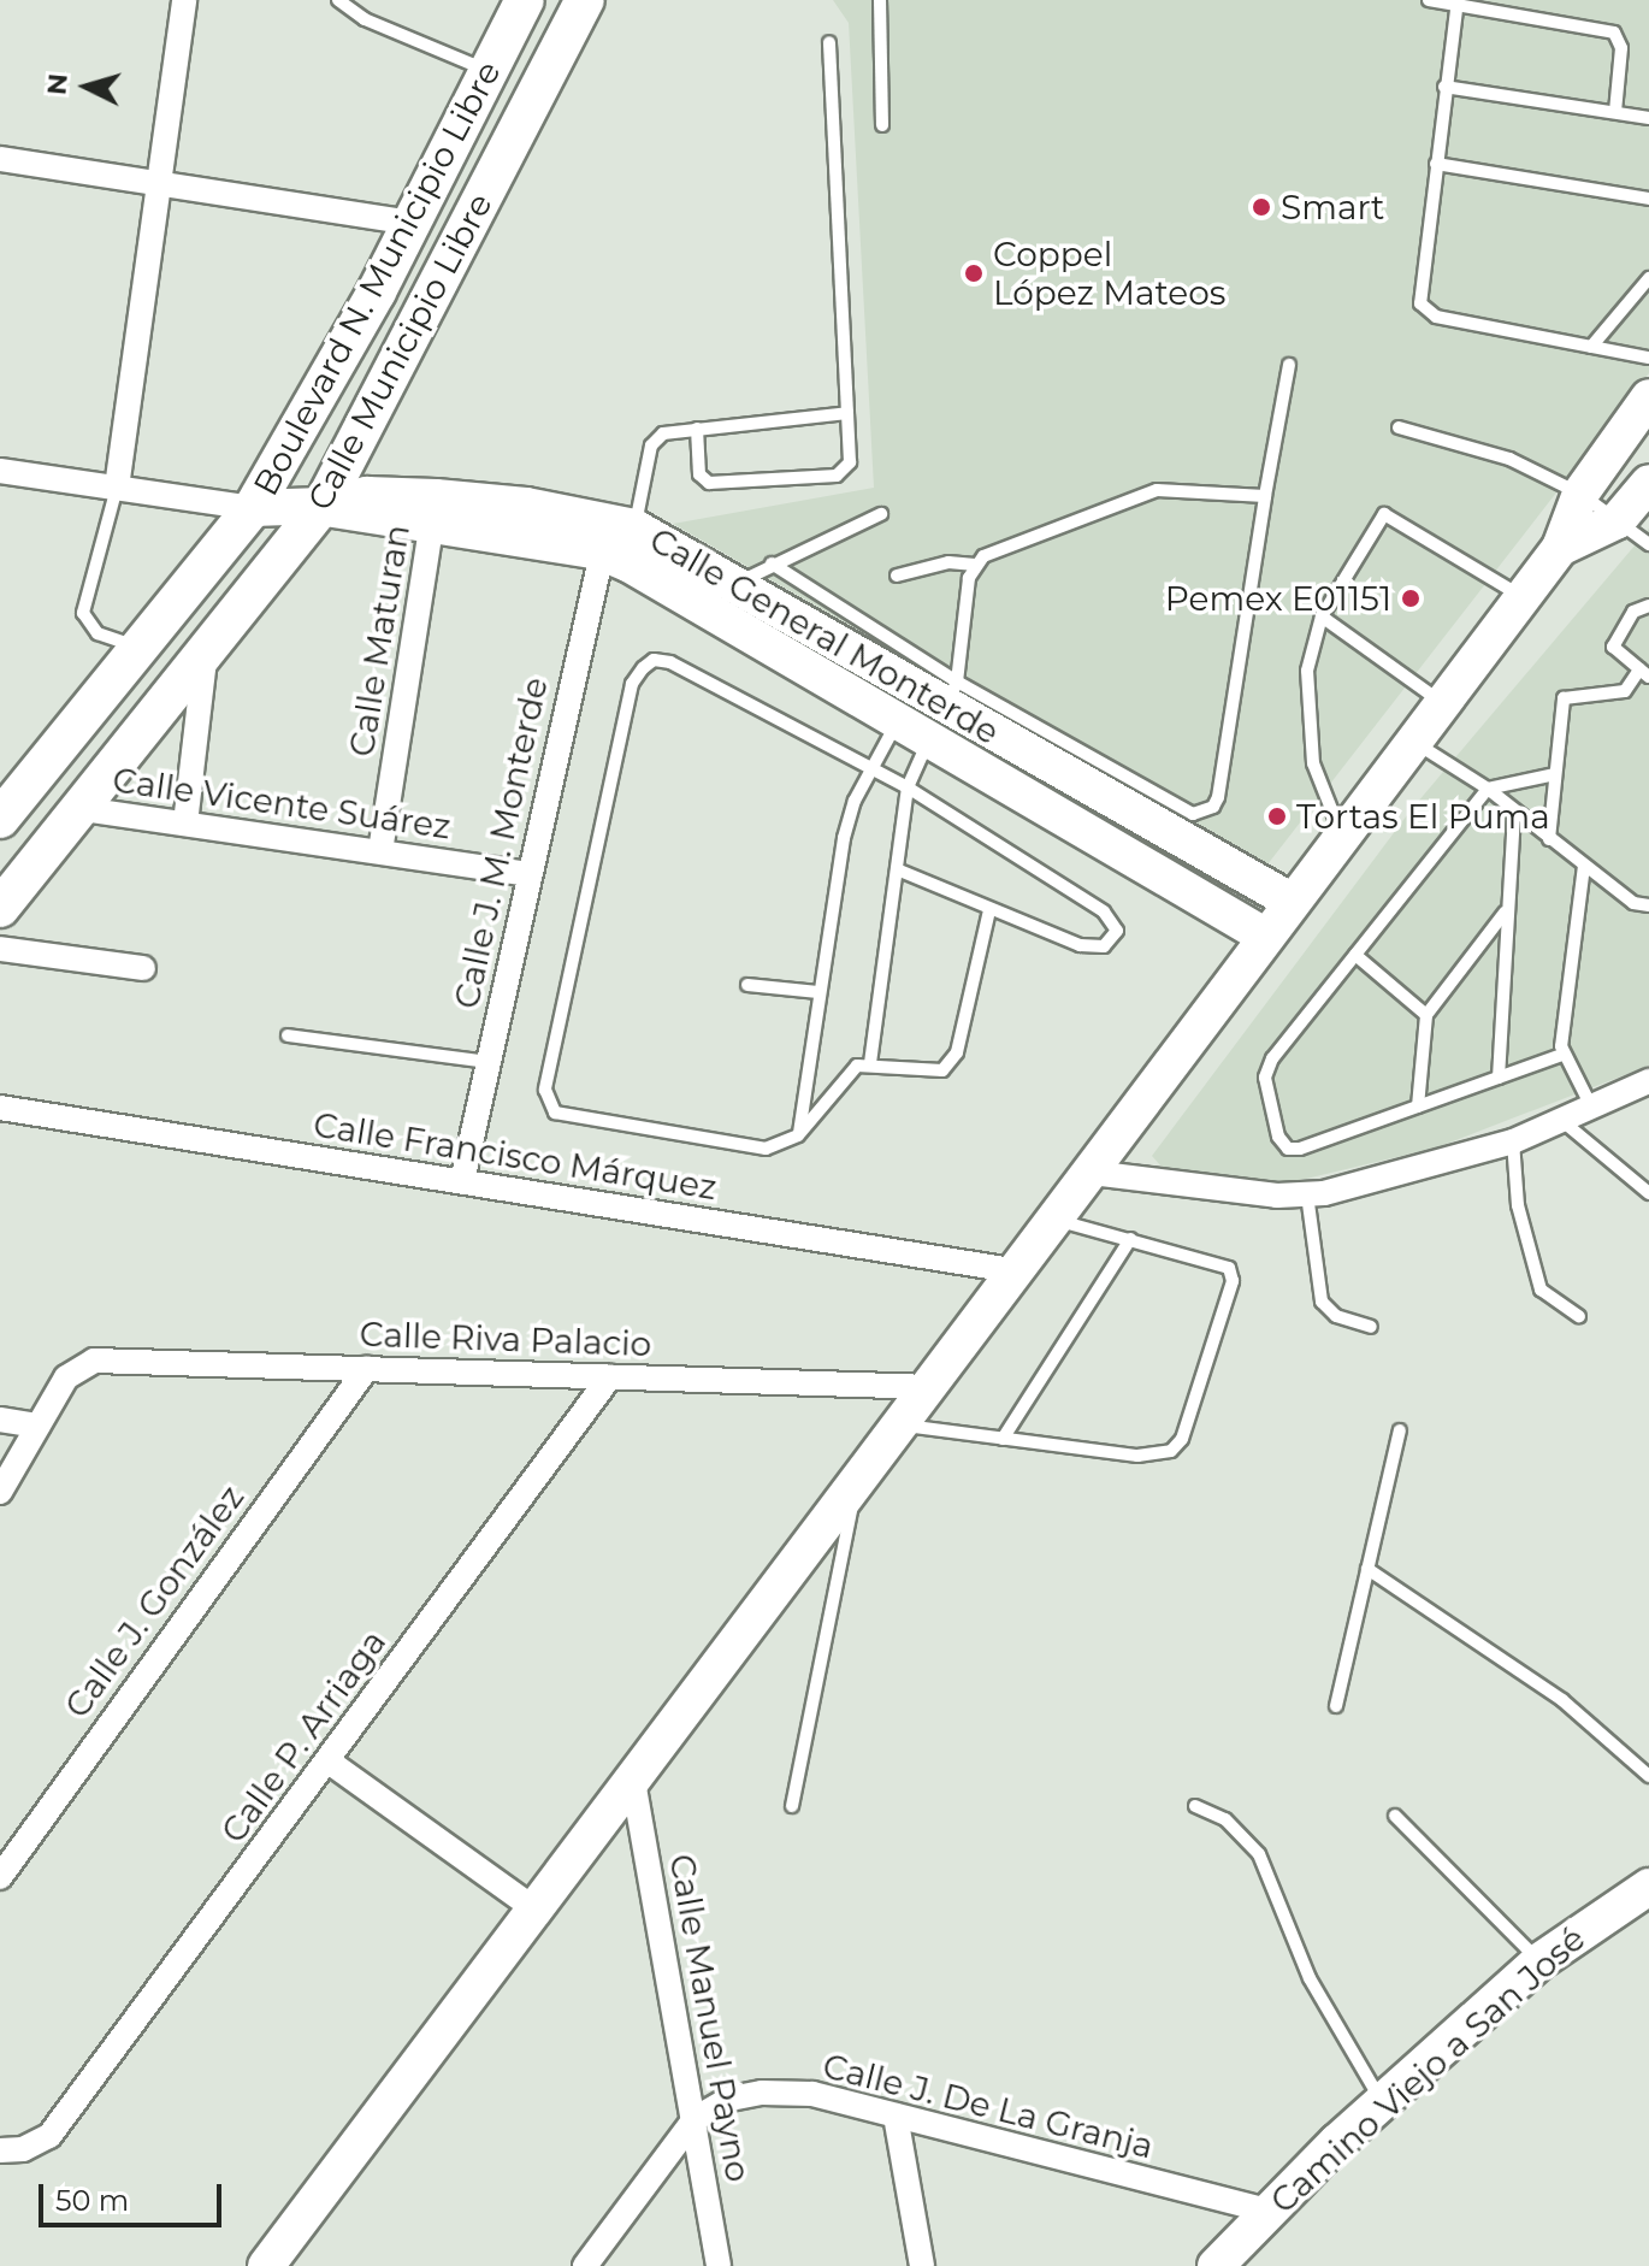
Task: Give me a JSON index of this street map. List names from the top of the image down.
{
  "streets": {
    "main road": [
      "Boulevard N. Municipio Libre",
      "Calle Municipio Libre",
      "Calle General Monterde",
      "Camino Viejo a San José"
    ],
    "street": [
      "Calle Maturan",
      "Calle Vicente Suárez",
      "Calle J. M. Monterde",
      "Calle Francisco Márquez",
      "Calle Riva Palacio",
      "Calle J. González",
      "Calle P. Arriaga",
      "Calle Manuel Payno",
      "Calle J. De La Granja"
    ]
  },
  "crossings": [
    ["Boulevard N. Municipio Libre", "Calle General Monterde"],
    ["Calle Municipio Libre", "Calle General Monterde"],
    ["Calle Municipio Libre", "Calle Vicente Suárez"],
    ["Calle General Monterde", "Calle Maturan"],
    ["Calle General Monterde", "Calle J. M. Monterde"],
    ["Calle Maturan", "Calle Vicente Suárez"],
    ["Calle Vicente Suárez", "Calle J. M. Monterde"],
    ["Calle J. M. Monterde", "Calle Francisco Márquez"],
    ["Calle Riva Palacio", "Calle J. González"],
    ["Calle Riva Palacio", "Calle P. Arriaga"],
    ["Calle Manuel Payno", "Calle J. De La Granja"],
    ["Camino Viejo a San José", "Calle J. De La Granja"]
  ],
  "places": [
    "Smart",
    "Coppel López Mateos",
    "Pemex E01151",
    "Tortas El Puma"
  ],
  "scale_bar": "50 m",
  "north": "left"
}
